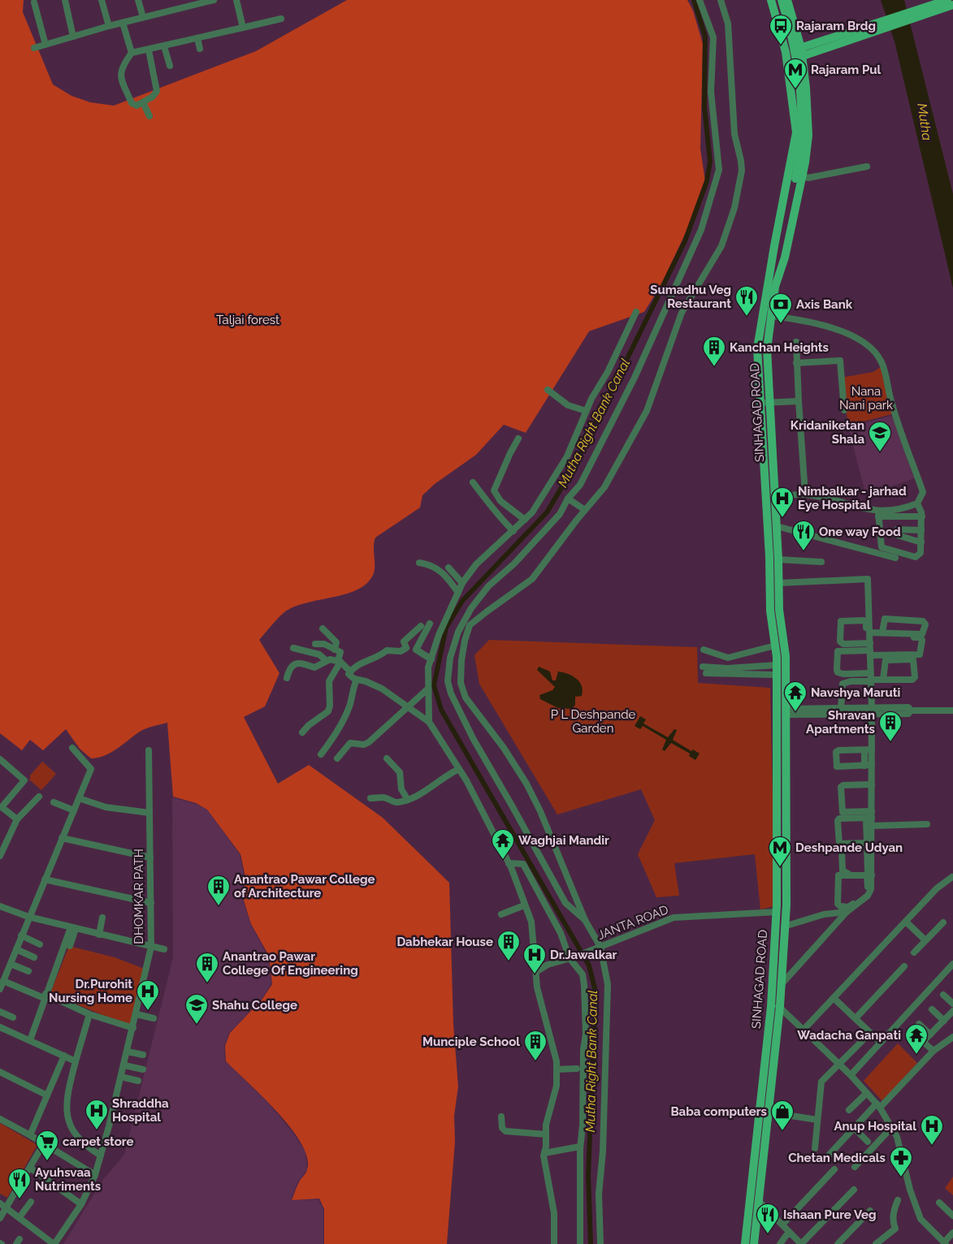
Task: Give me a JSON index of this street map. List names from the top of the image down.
{
  "streets": {
    "main road": ["SINHAGAD ROAD"],
    "street": ["DHOMKAR PATH", "JANTA ROAD"]
  },
  "crossings": [
    ["SINHAGAD ROAD", "JANTA ROAD"]
  ],
  "water": ["Mutha", "Mutha Right Bank Canal"],
  "parks": ["Taljai forest", "Nana Nani park", "P L Deshpande Garden"],
  "places": {
    "bus stop": ["Rajaram Brdg"],
    "metro station": ["Rajaram Pul", "Deshpande Udyan"],
    "restaurant": [
      "Sumadhu Veg Restaurant",
      "One way Food",
      "Ayuhsvaa Nutriments",
      "Ishaan Pure Veg"
    ],
    "bank": ["Axis Bank"],
    "building": [
      "Kanchan Heights",
      "Shravan Apartments",
      "Anantrao Pawar College of Architecture",
      "Dabhekar House",
      "Anantrao Pawar College Of Engineering",
      "Munciple School"
    ],
    "school or university": ["Kridaniketan Shala", "Shahu College"],
    "hospital": [
      "Nimbalkar - jarhad Eye Hospital",
      "Dr.Jawalkar",
      "Dr.Purohit Nursing Home",
      "Shraddha Hospital",
      "Anup Hospital"
    ],
    "temple": ["Navshya Maruti", "Waghjai Mandir", "Wadacha Ganpati"],
    "shop": ["Baba computers"],
    "supermarket": ["carpet store"],
    "pharmacy": ["Chetan Medicals"]
  }
}
